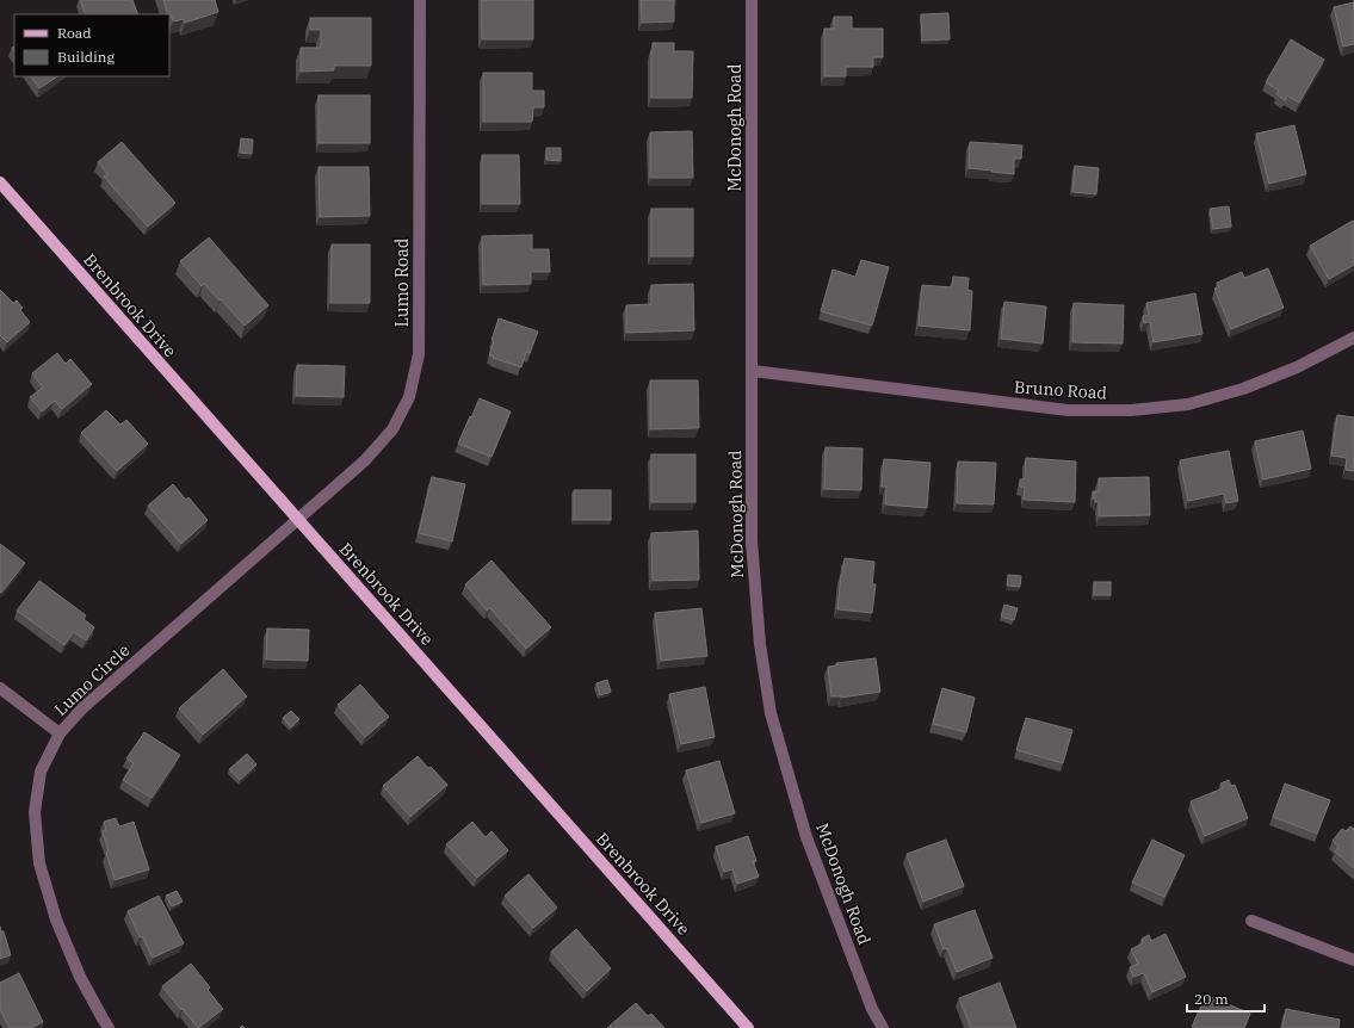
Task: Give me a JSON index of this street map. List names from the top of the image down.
{
  "streets": {
    "main road": ["Brenbrook Drive"],
    "street": [
      "McDonogh Road",
      "Lumo Road",
      "Bruno Road",
      "Lumo Circle"
    ]
  },
  "crossings": [
    ["McDonogh Road", "Bruno Road"],
    ["Lumo Road", "Brenbrook Drive"],
    ["Lumo Road", "Lumo Circle"],
    ["Brenbrook Drive", "Lumo Circle"]
  ],
  "legend": ["Road", "Building"],
  "scale_bar": "20 m"
}
